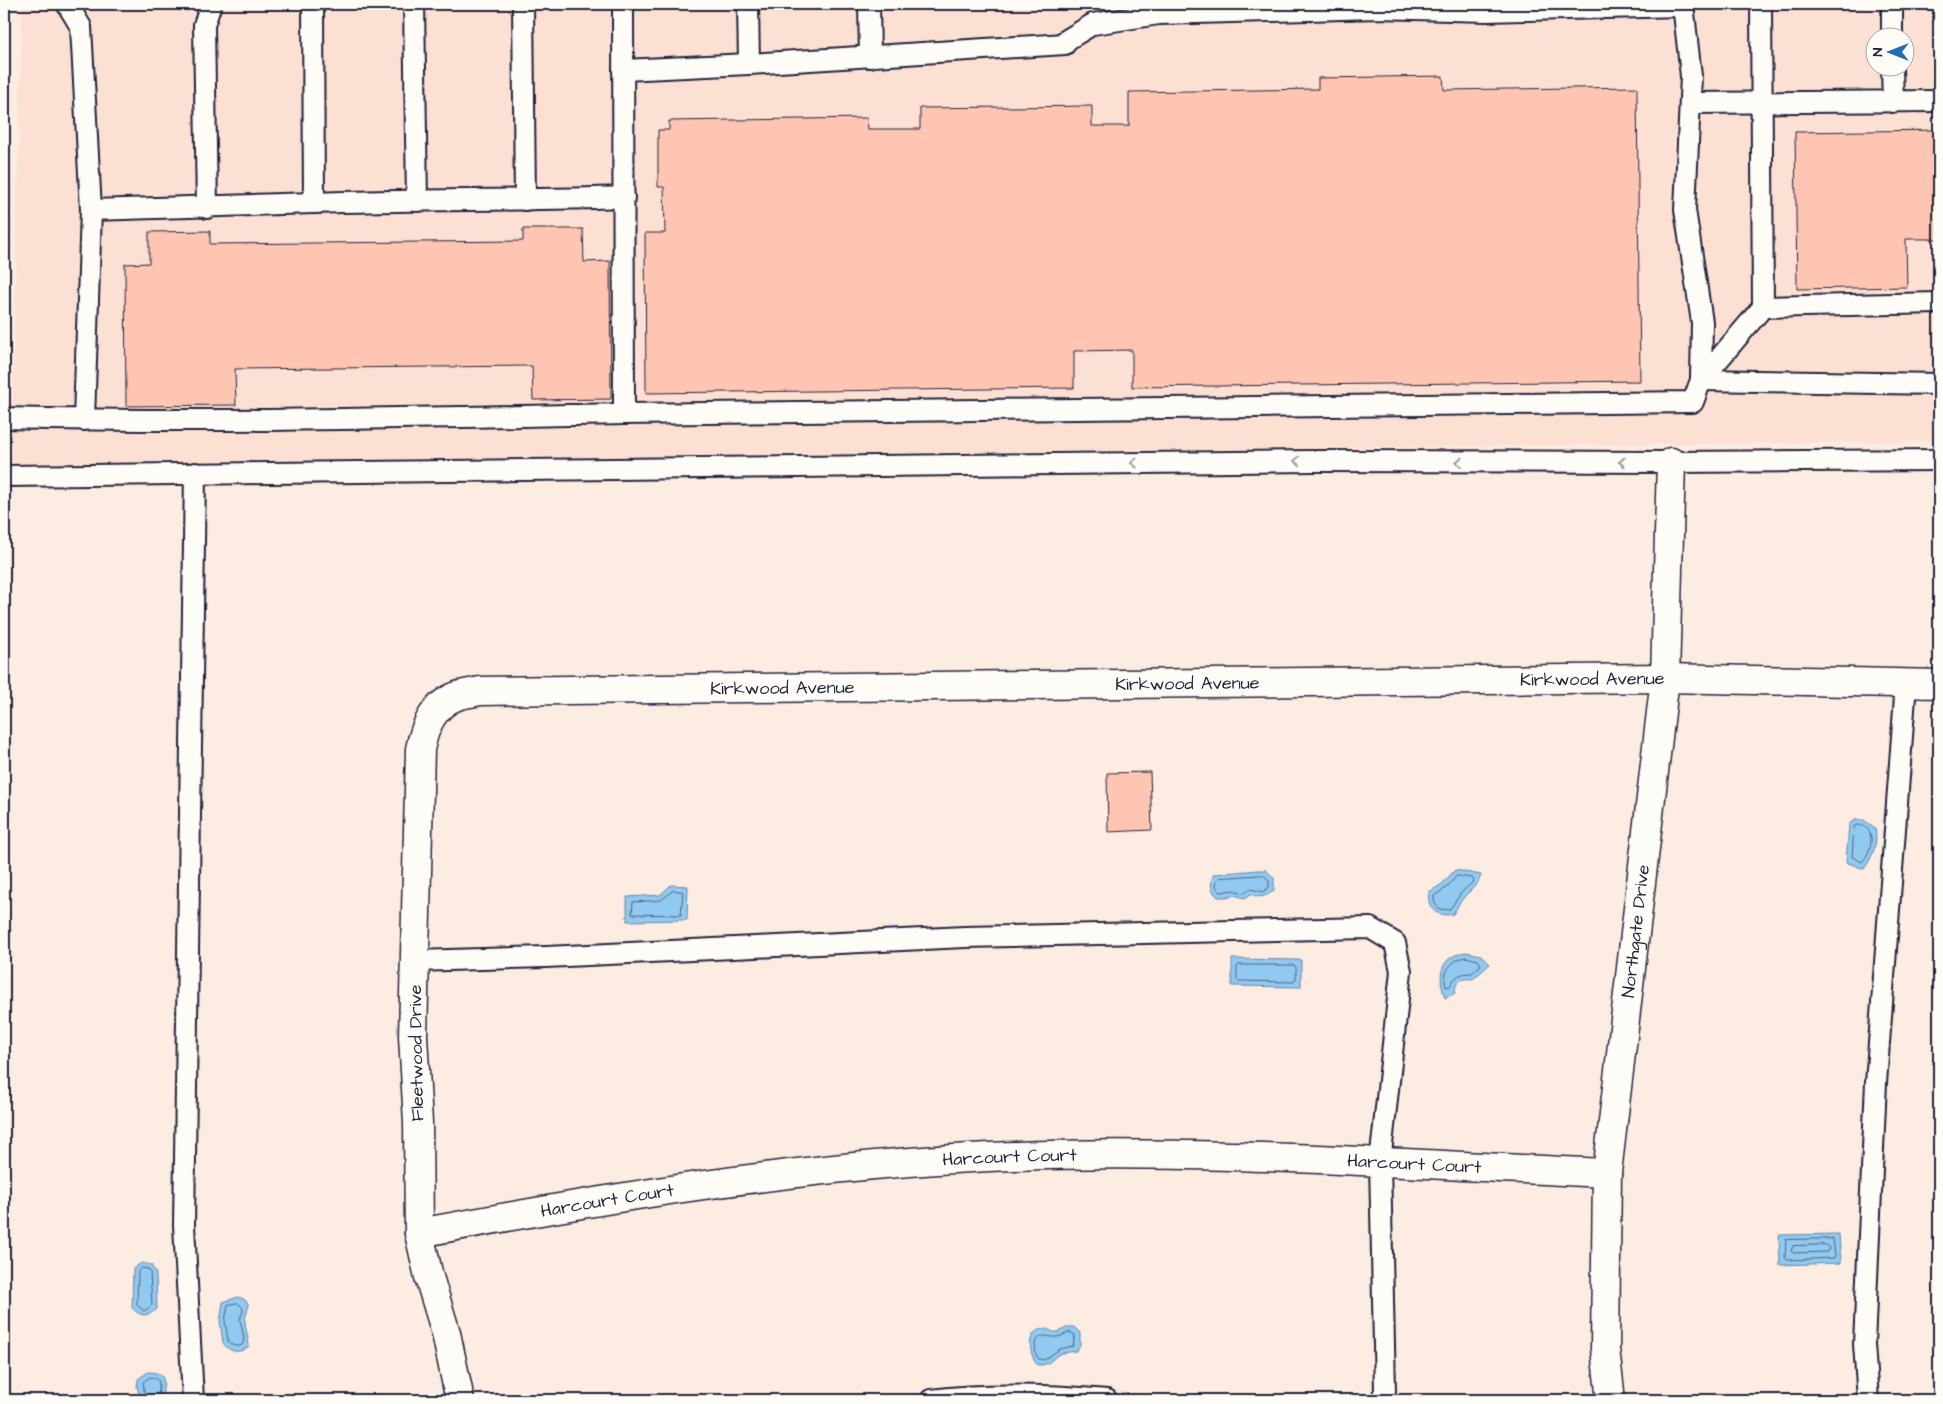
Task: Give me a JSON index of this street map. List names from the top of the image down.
{
  "streets": {
    "street": [
      "Kirkwood Avenue",
      "Northgate Drive",
      "Fleetwood Drive",
      "Harcourt Court"
    ]
  },
  "crossings": [
    ["Kirkwood Avenue", "Northgate Drive"],
    ["Kirkwood Avenue", "Fleetwood Drive"],
    ["Northgate Drive", "Harcourt Court"],
    ["Fleetwood Drive", "Harcourt Court"]
  ],
  "north": "left"
}
